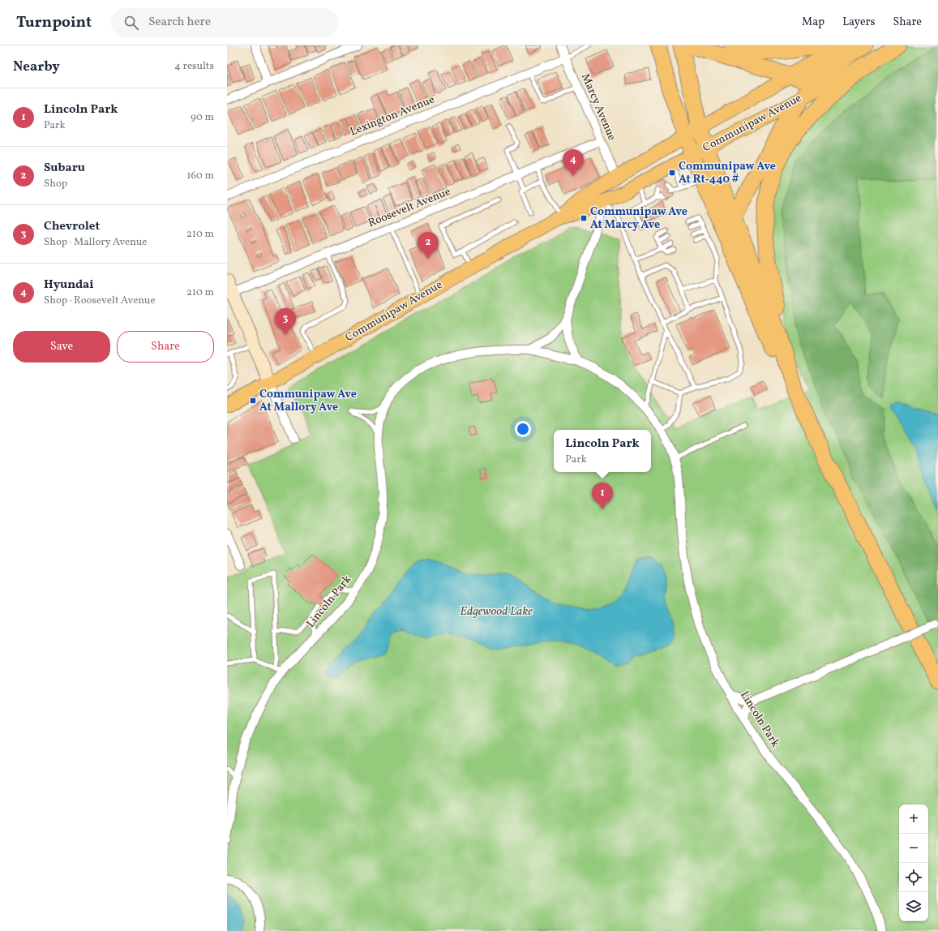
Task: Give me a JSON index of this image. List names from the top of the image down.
{
  "streets": {
    "highway": ["Communipaw Avenue"],
    "street": [
      "Marcy Avenue",
      "Lexington Avenue",
      "Roosevelt Avenue",
      "Lincoln Park"
    ]
  },
  "crossings": [
    ["Marcy Avenue", "Lexington Avenue"],
    ["Marcy Avenue", "Communipaw Avenue"],
    ["Marcy Avenue", "Roosevelt Avenue"],
    ["Communipaw Avenue", "Lincoln Park"]
  ],
  "water": ["Edgewood Lake"],
  "places": {
    "transit": ["Communipaw Ave At Rt-440 #", "Communipaw Ave At Marcy Ave", "Communipaw Ave At Mallory Ave"]
  },
  "page": {
    "header": "Turnpoint",
    "search": "Search here",
    "nav": ["Map", "Layers", "Share"],
    "heading": ["Nearby", "4 results"],
    "list": [
      {
        "mark": "1",
        "name": "Lincoln Park",
        "note": "Park",
        "value": "90 m"
      },
      {
        "mark": "2",
        "name": "Subaru",
        "note": "Shop",
        "value": "160 m"
      },
      {
        "mark": "3",
        "name": "Chevrolet",
        "note": "Shop · Mallory Avenue",
        "value": "210 m"
      },
      {
        "mark": "4",
        "name": "Hyundai",
        "note": "Shop · Roosevelt Avenue",
        "value": "210 m"
      }
    ],
    "pins": [
      "4",
      "2",
      "3",
      "1"
    ],
    "buttons": ["Save", "Share"],
    "popup": ["Lincoln Park", "Park"],
    "map_buttons": ["+", "−"]
  }
}
